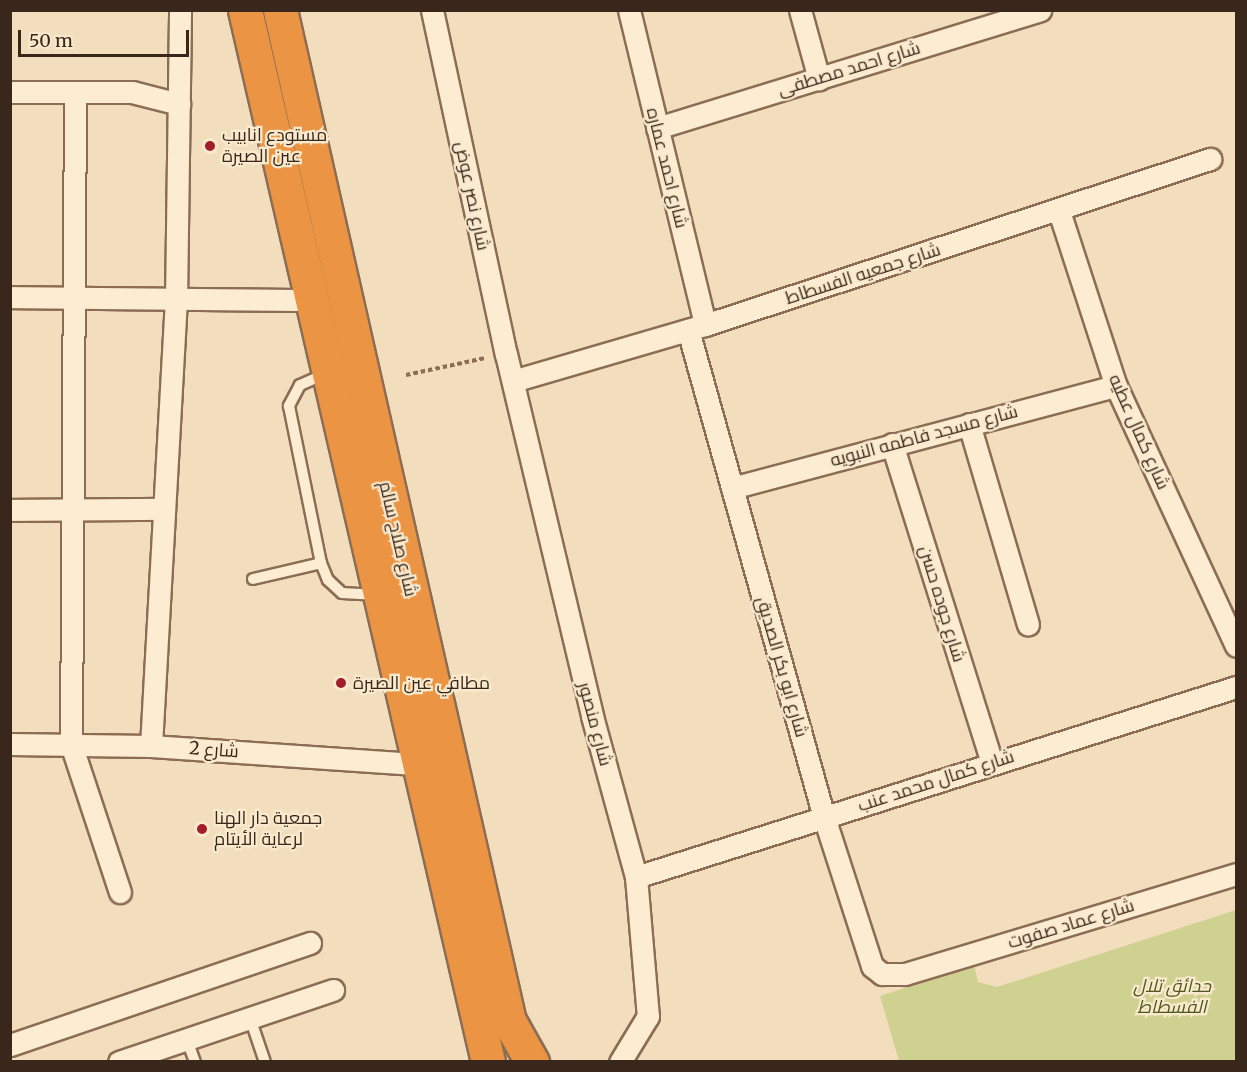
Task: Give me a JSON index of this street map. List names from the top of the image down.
{
  "streets": {
    "highway": ["شارع صلاح سالم"],
    "street": [
      "شارع احمد مصطفى",
      "شارع احمد عماره",
      "شارع نصر عوض",
      "شارع جمعيه الفسطاط",
      "شارع كمال عطيه",
      "شارع مسجد فاطمه النبويه",
      "شارع جوده حسن",
      "شارع ابو بكر الصديق",
      "شارع منصور",
      "شارع 2",
      "شارع كمال محمد عنب",
      "شارع عماد صفوت"
    ]
  },
  "crossings": [
    ["شارع احمد مصطفى", "شارع احمد عماره"],
    ["شارع احمد عماره", "شارع جمعيه الفسطاط"],
    ["شارع احمد عماره", "شارع ابو بكر الصديق"],
    ["شارع نصر عوض", "شارع جمعيه الفسطاط"],
    ["شارع نصر عوض", "شارع منصور"],
    ["شارع جمعيه الفسطاط", "شارع كمال عطيه"],
    ["شارع جمعيه الفسطاط", "شارع ابو بكر الصديق"],
    ["شارع جمعيه الفسطاط", "شارع منصور"],
    ["شارع كمال عطيه", "شارع مسجد فاطمه النبويه"],
    ["شارع مسجد فاطمه النبويه", "شارع جوده حسن"],
    ["شارع مسجد فاطمه النبويه", "شارع ابو بكر الصديق"],
    ["شارع صلاح سالم", "شارع 2"],
    ["شارع جوده حسن", "شارع كمال محمد عنب"],
    ["شارع ابو بكر الصديق", "شارع كمال محمد عنب"],
    ["شارع ابو بكر الصديق", "شارع عماد صفوت"],
    ["شارع منصور", "شارع كمال محمد عنب"]
  ],
  "parks": ["حدائق تلال الفسطاط"],
  "places": ["مستودع انابيب عين الصيرة", "مطافي عين الصيرة", "جمعية دار الهنا لرعاية الأيتام"],
  "scale_bar": "50 m"
}
